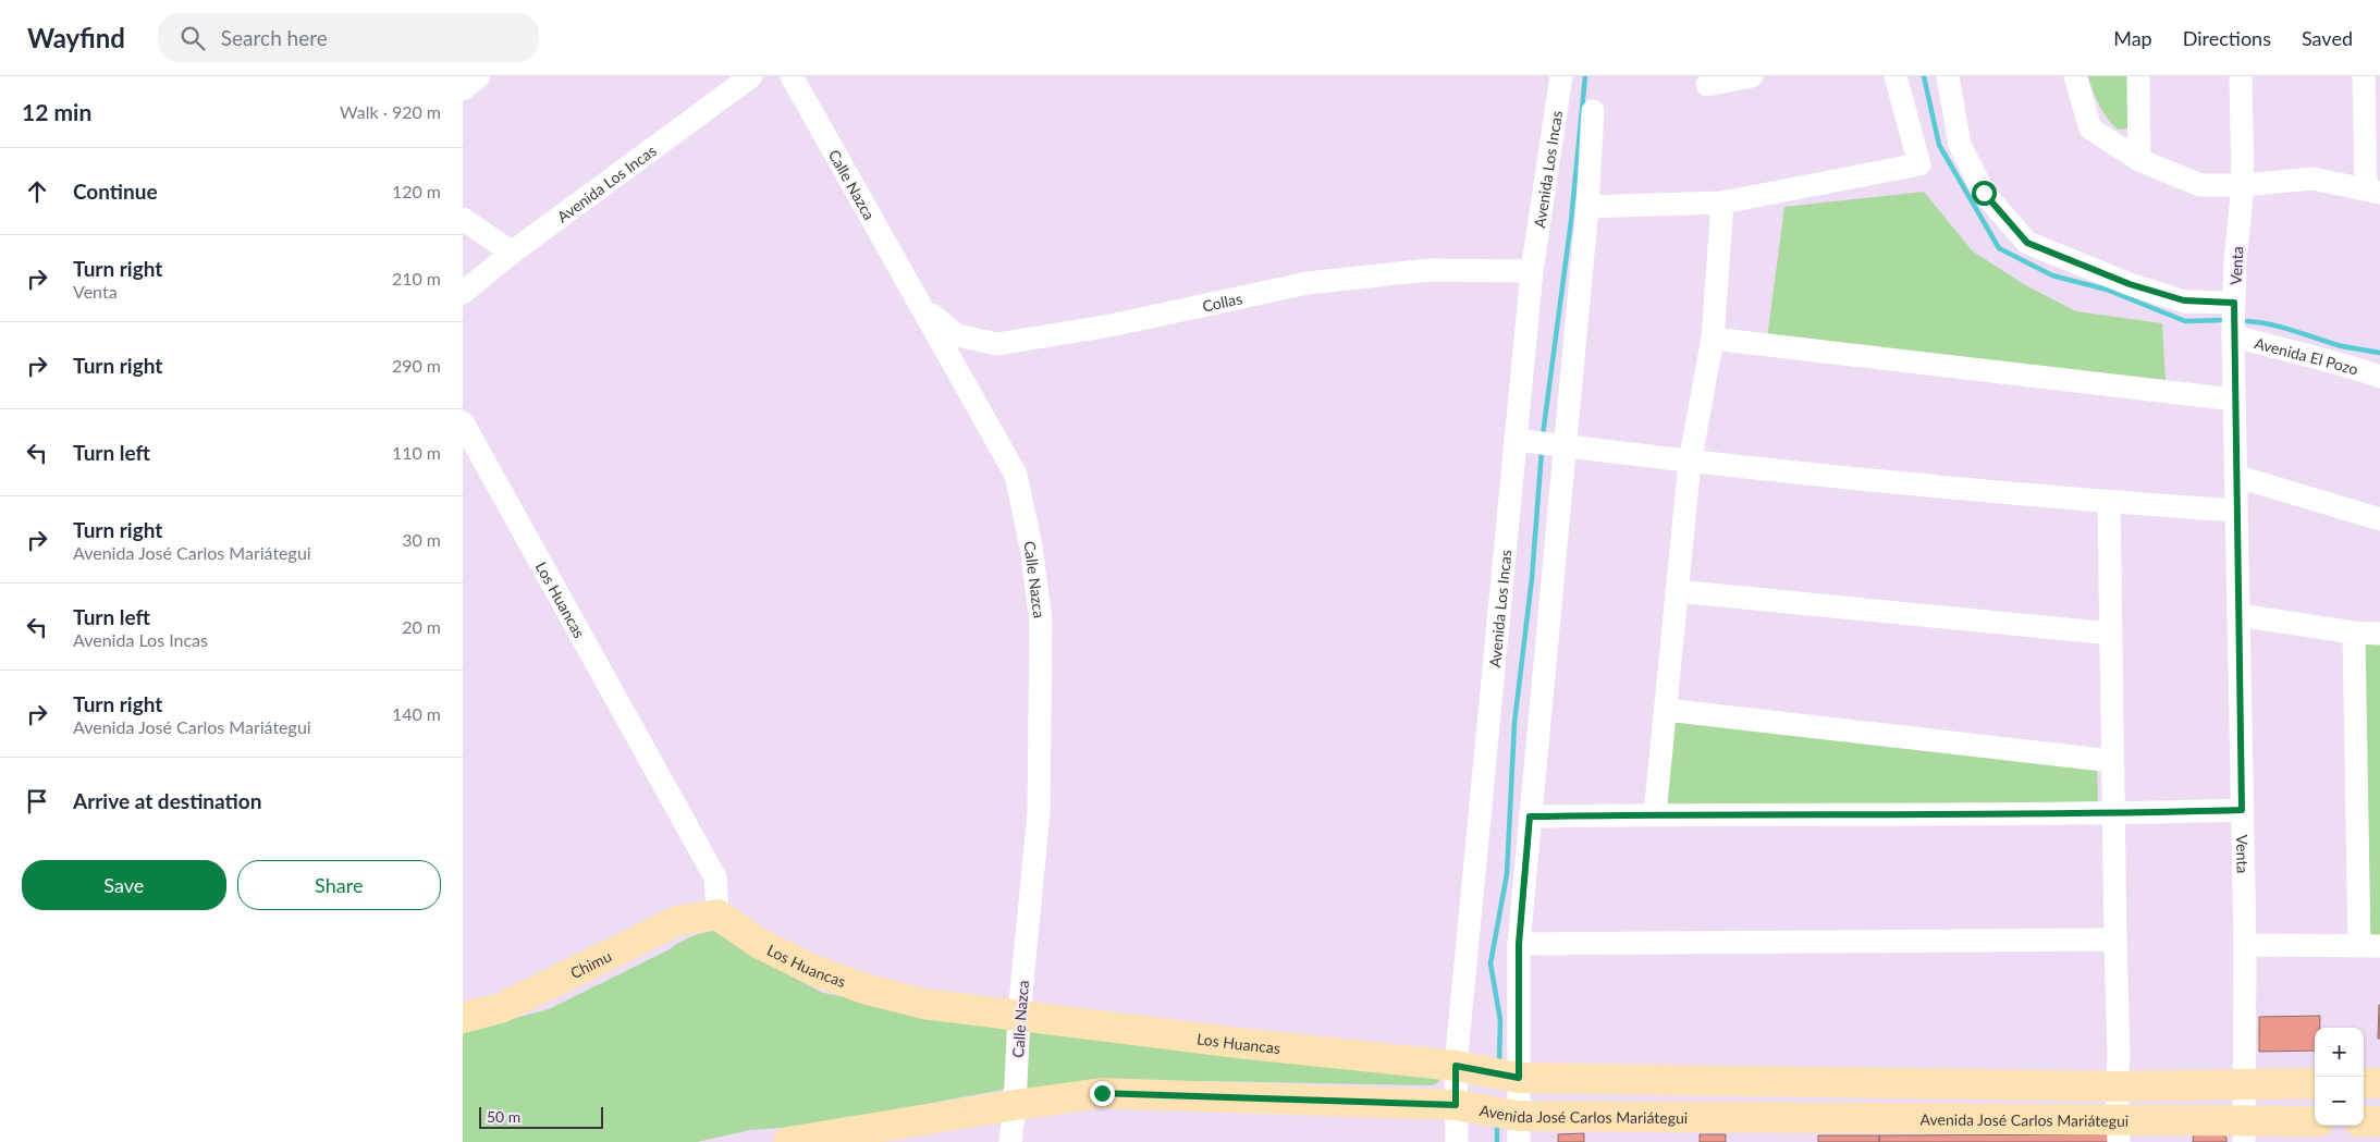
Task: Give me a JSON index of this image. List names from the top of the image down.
{
  "streets": {
    "main road": ["Los Huancas", "Chimu", "Avenida José Carlos Mariátegui"],
    "street": [
      "Avenida Los Incas",
      "Calle Nazca",
      "Venta",
      "Collas",
      "Avenida El Pozo"
    ]
  },
  "crossings": [
    ["Avenida Los Incas", "Collas"],
    ["Avenida Los Incas", "Los Huancas"],
    ["Avenida Los Incas", "Avenida José Carlos Mariátegui"],
    ["Calle Nazca", "Collas"],
    ["Calle Nazca", "Los Huancas"],
    ["Calle Nazca", "Avenida José Carlos Mariátegui"],
    ["Venta", "Avenida El Pozo"],
    ["Venta", "Avenida José Carlos Mariátegui"],
    ["Los Huancas", "Chimu"]
  ],
  "scale_bar": "50 m",
  "page": {
    "header": "Wayfind",
    "search": "Search here",
    "nav": ["Map", "Directions", "Saved"],
    "heading": ["12 min", "Walk · 920 m"],
    "list": [
      ["Continue", "120 m"],
      ["Turn right", "Venta", "210 m"],
      ["Turn right", "290 m"],
      ["Turn left", "110 m"],
      ["Turn right", "Avenida José Carlos Mariátegui", "30 m"],
      ["Turn left", "Avenida Los Incas", "20 m"],
      ["Turn right", "Avenida José Carlos Mariátegui", "140 m"],
      "Arrive at destination"
    ],
    "buttons": ["Save", "Share"],
    "map_buttons": ["+", "−"],
    "scale": "50 m"
  }
}
